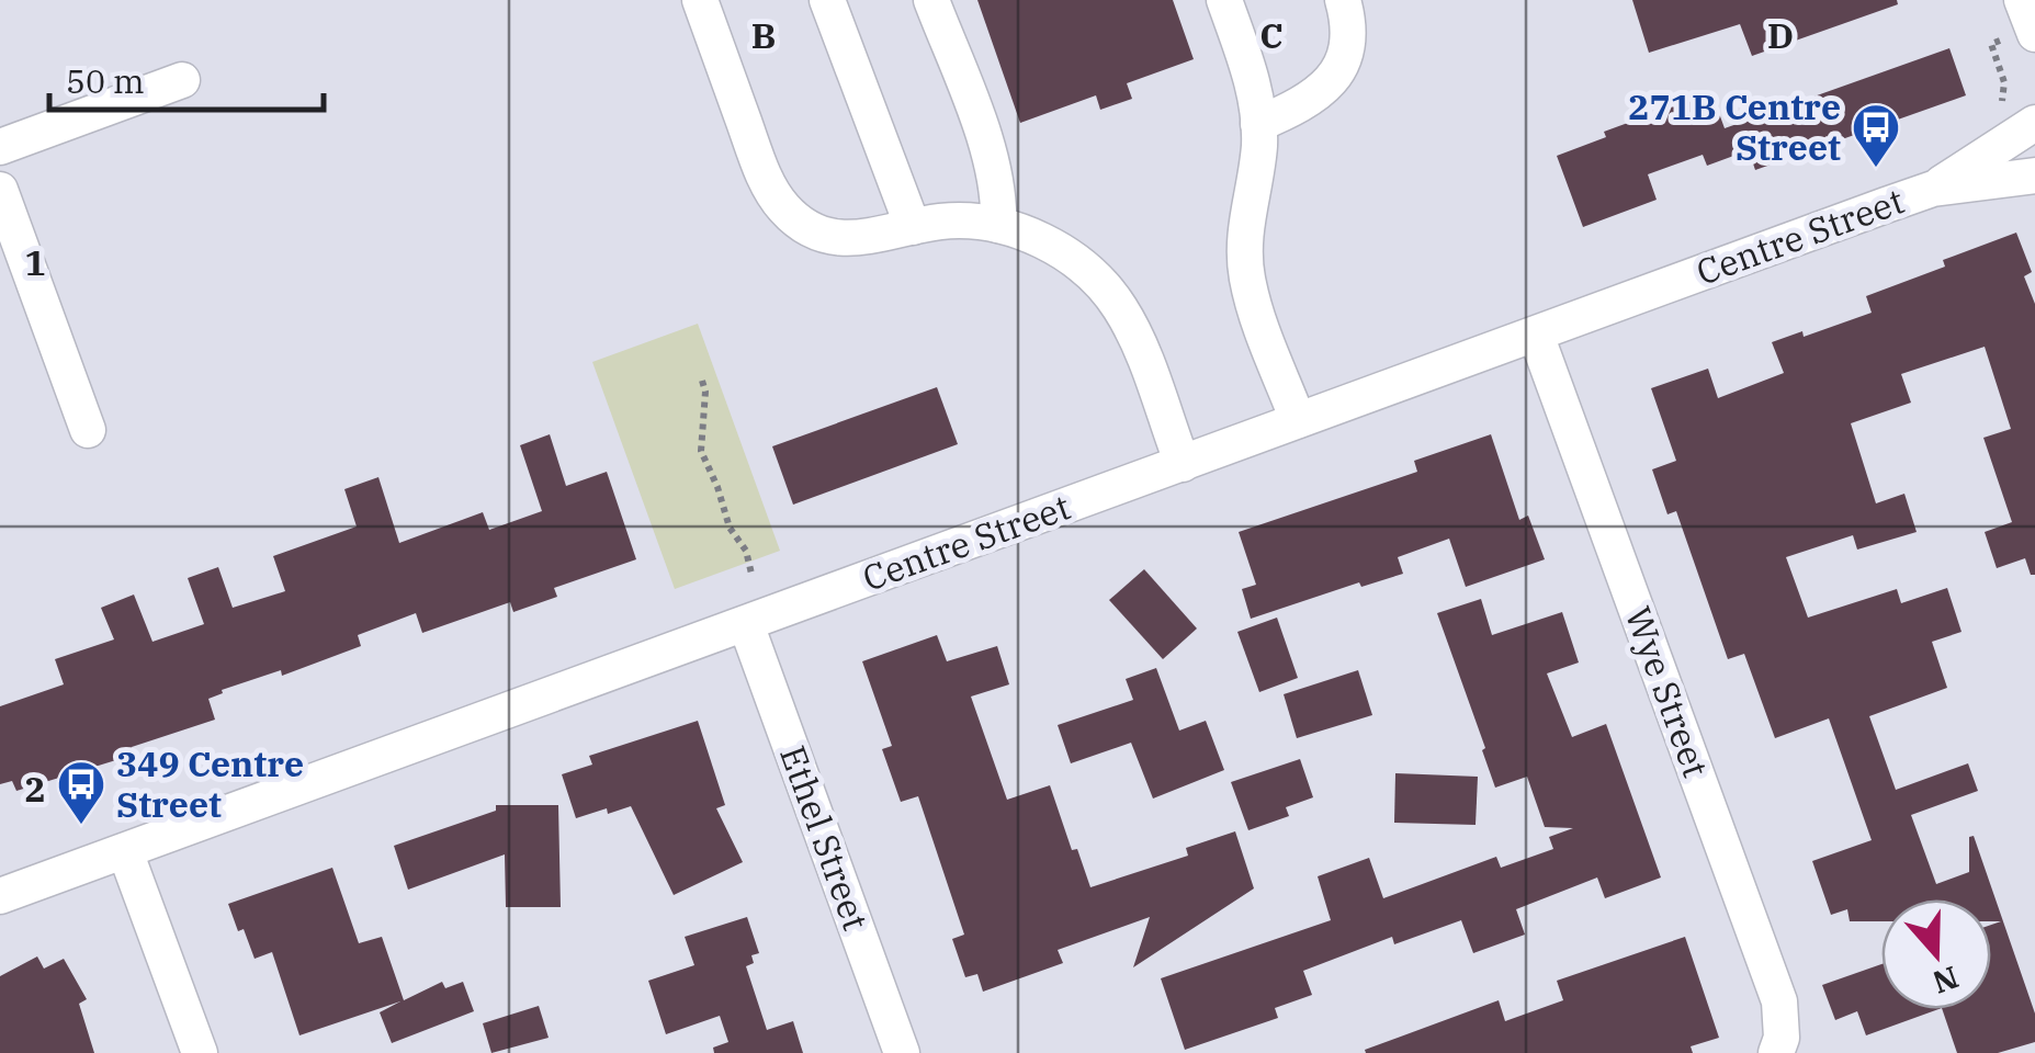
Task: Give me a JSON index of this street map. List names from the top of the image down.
{
  "streets": {
    "street": ["Centre Street", "Wye Street", "Ethel Street"]
  },
  "crossings": [
    ["Centre Street", "Wye Street"],
    ["Centre Street", "Ethel Street"]
  ],
  "places": {
    "bus stop": ["271B Centre Street", "349 Centre Street"]
  },
  "scale_bar": "50 m",
  "north": "bottom",
  "grid": {
    "columns": ["B", "C", "D"],
    "rows": ["1", "2"]
  }
}
